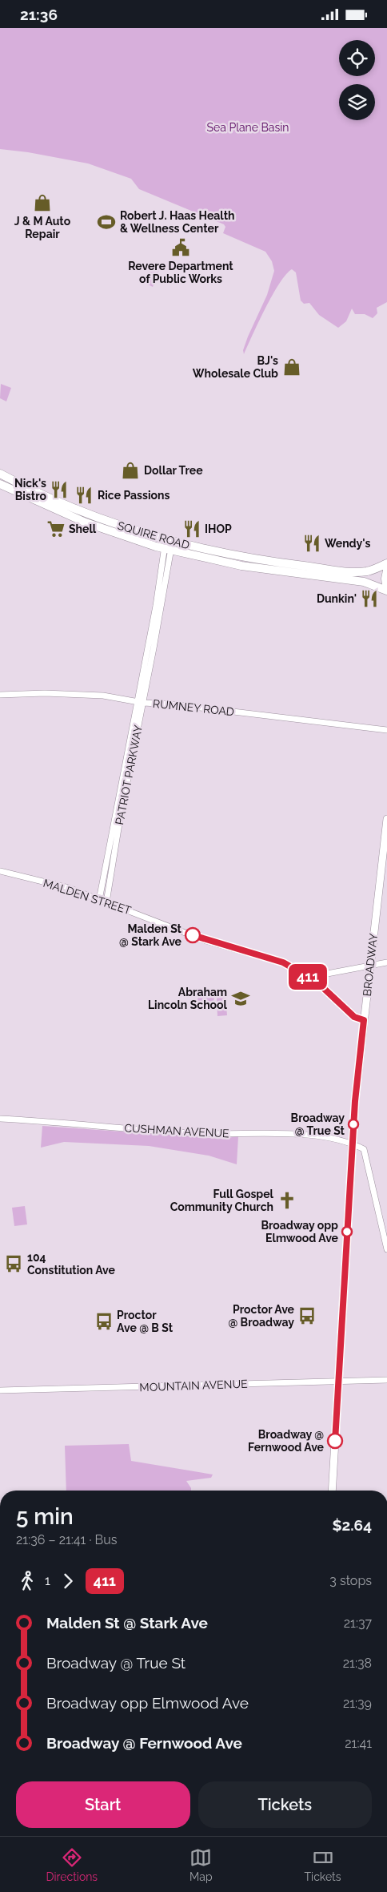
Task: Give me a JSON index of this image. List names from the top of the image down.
{
  "streets": {
    "highway": ["SQUIRE ROAD"],
    "main road": ["BROADWAY"],
    "street": [
      "RUMNEY ROAD",
      "PATRIOT PARKWAY",
      "MALDEN STREET",
      "CUSHMAN AVENUE",
      "MOUNTAIN AVENUE"
    ]
  },
  "crossings": [
    ["RUMNEY ROAD", "PATRIOT PARKWAY"],
    ["PATRIOT PARKWAY", "MALDEN STREET"],
    ["MALDEN STREET", "BROADWAY"],
    ["BROADWAY", "CUSHMAN AVENUE"],
    ["BROADWAY", "MOUNTAIN AVENUE"]
  ],
  "parks": ["Sea Plane Basin"],
  "places": {
    "shop": ["J & M Auto Repair", "BJ's Wholesale Club", "Dollar Tree"],
    "sports": ["Robert J. Haas Health & Wellness Center"],
    "public building": ["Revere Department of Public Works"],
    "restaurant": [
      "Nick's Bistro",
      "Rice Passions",
      "IHOP",
      "Wendy's",
      "Dunkin'"
    ],
    "supermarket": ["Shell"],
    "other": [
      "Malden St @ Stark Ave",
      "Broadway @ True St",
      "Broadway opp Elmwood Ave",
      "Broadway @ Fernwood Ave"
    ],
    "school or university": ["Abraham Lincoln School"],
    "church": ["Full Gospel Community Church"],
    "bus stop": ["104 Constitution Ave", "Proctor Ave @ Broadway", "Proctor Ave @ B St"]
  },
  "lines": ["bus line 411"],
  "page": {
    "status": "21:36",
    "on_map": "411",
    "heading": ["5 min", "21:36 – 21:41 · Bus", "$2.64"],
    "legs": ["1", "411", "3 stops"],
    "list": [
      {
        "name": "Malden St @ Stark Ave",
        "value": "21:37"
      },
      {
        "name": "Broadway @ True St",
        "value": "21:38"
      },
      {
        "name": "Broadway opp Elmwood Ave",
        "value": "21:39"
      },
      {
        "name": "Broadway @ Fernwood Ave",
        "value": "21:41"
      }
    ],
    "buttons": ["Start", "Tickets"],
    "tabs": ["Directions", "Map", "Tickets"]
  }
}
